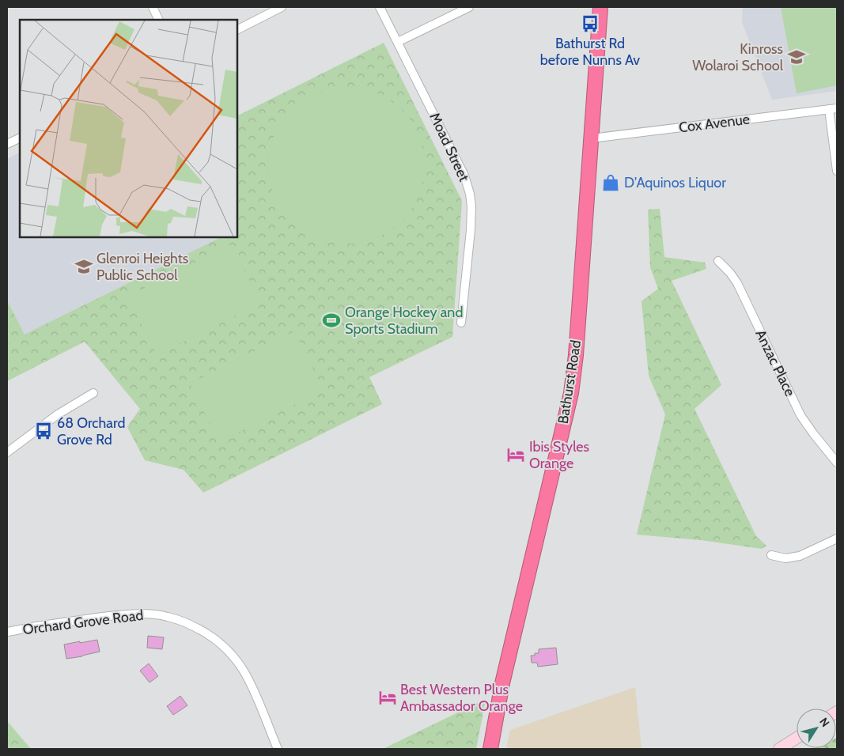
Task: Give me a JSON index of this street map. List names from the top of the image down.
{
  "streets": {
    "highway": ["Bathurst Road"],
    "street": [
      "Cox Avenue",
      "Moad Street",
      "Anzac Place",
      "Orchard Grove Road"
    ]
  },
  "crossings": [
    ["Cox Avenue", "Bathurst Road"]
  ],
  "places": {
    "bus stop": ["Bathurst Rd before Nunns Av", "68 Orchard Grove Rd"],
    "school or university": ["Kinross Wolaroi School", "Glenroi Heights Public School"],
    "shop": ["D'Aquinos Liquor"],
    "sports": ["Orange Hockey and Sports Stadium"],
    "hotel": ["Ibis Styles Orange", "Best Western Plus Ambassador Orange"]
  },
  "north": "top right"
}
